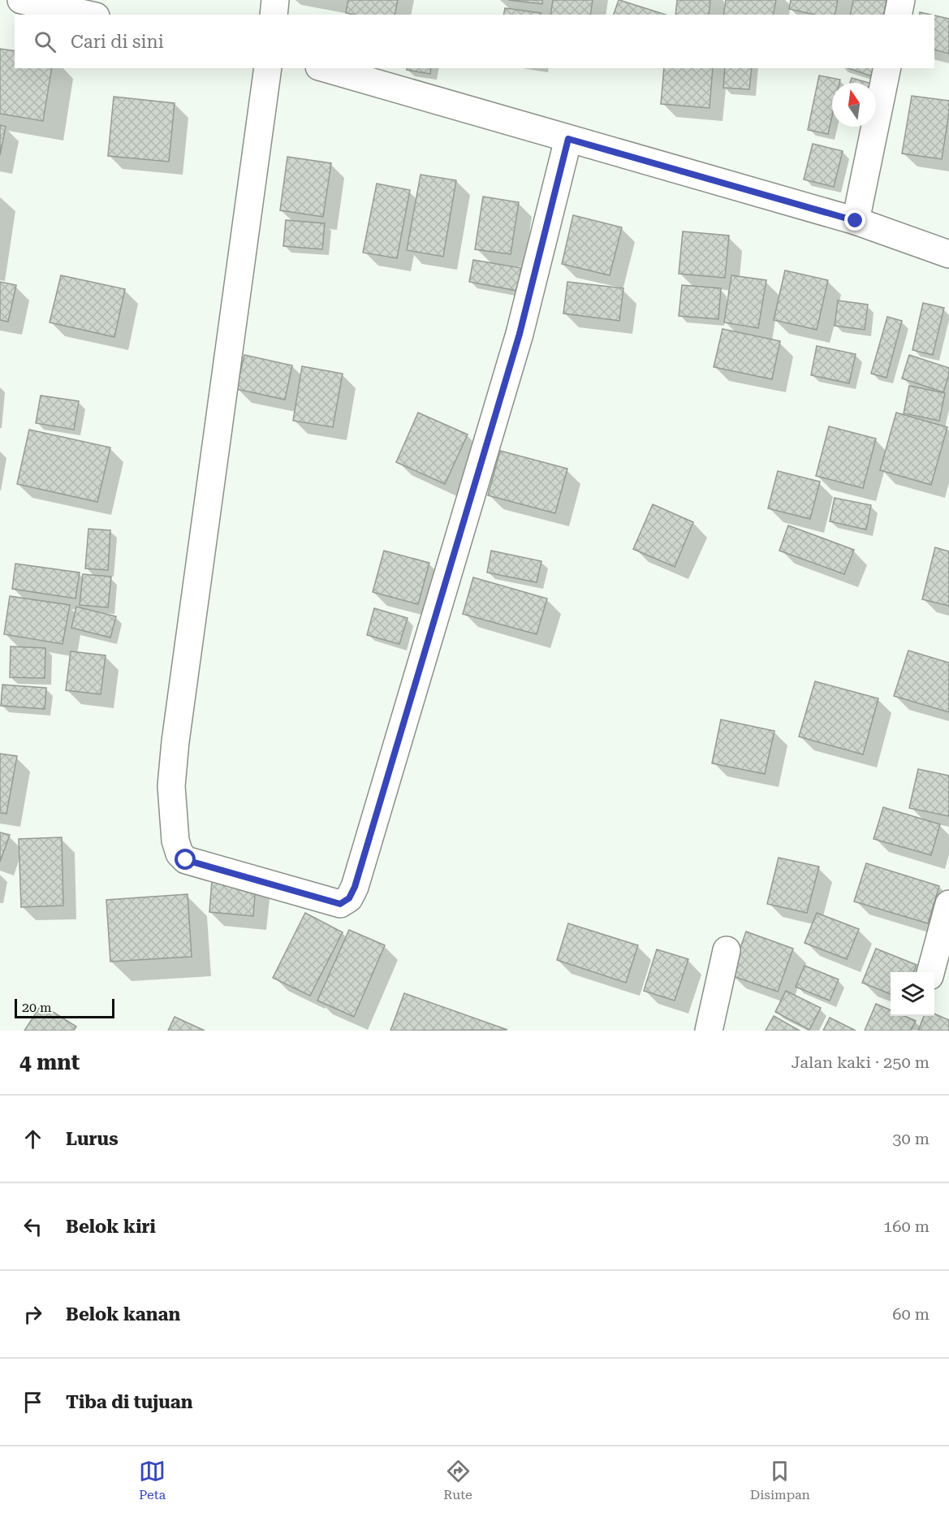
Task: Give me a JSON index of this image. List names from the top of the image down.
{
  "scale_bar": "20 m",
  "north": "top",
  "page": {
    "search": "Cari di sini",
    "scale": "20 m",
    "heading": ["4 mnt", "Jalan kaki · 250 m"],
    "list": [
      ["Lurus", "30 m"],
      ["Belok kiri", "160 m"],
      ["Belok kanan", "60 m"],
      "Tiba di tujuan"
    ],
    "nav": ["Peta", "Rute", "Disimpan"]
  }
}
